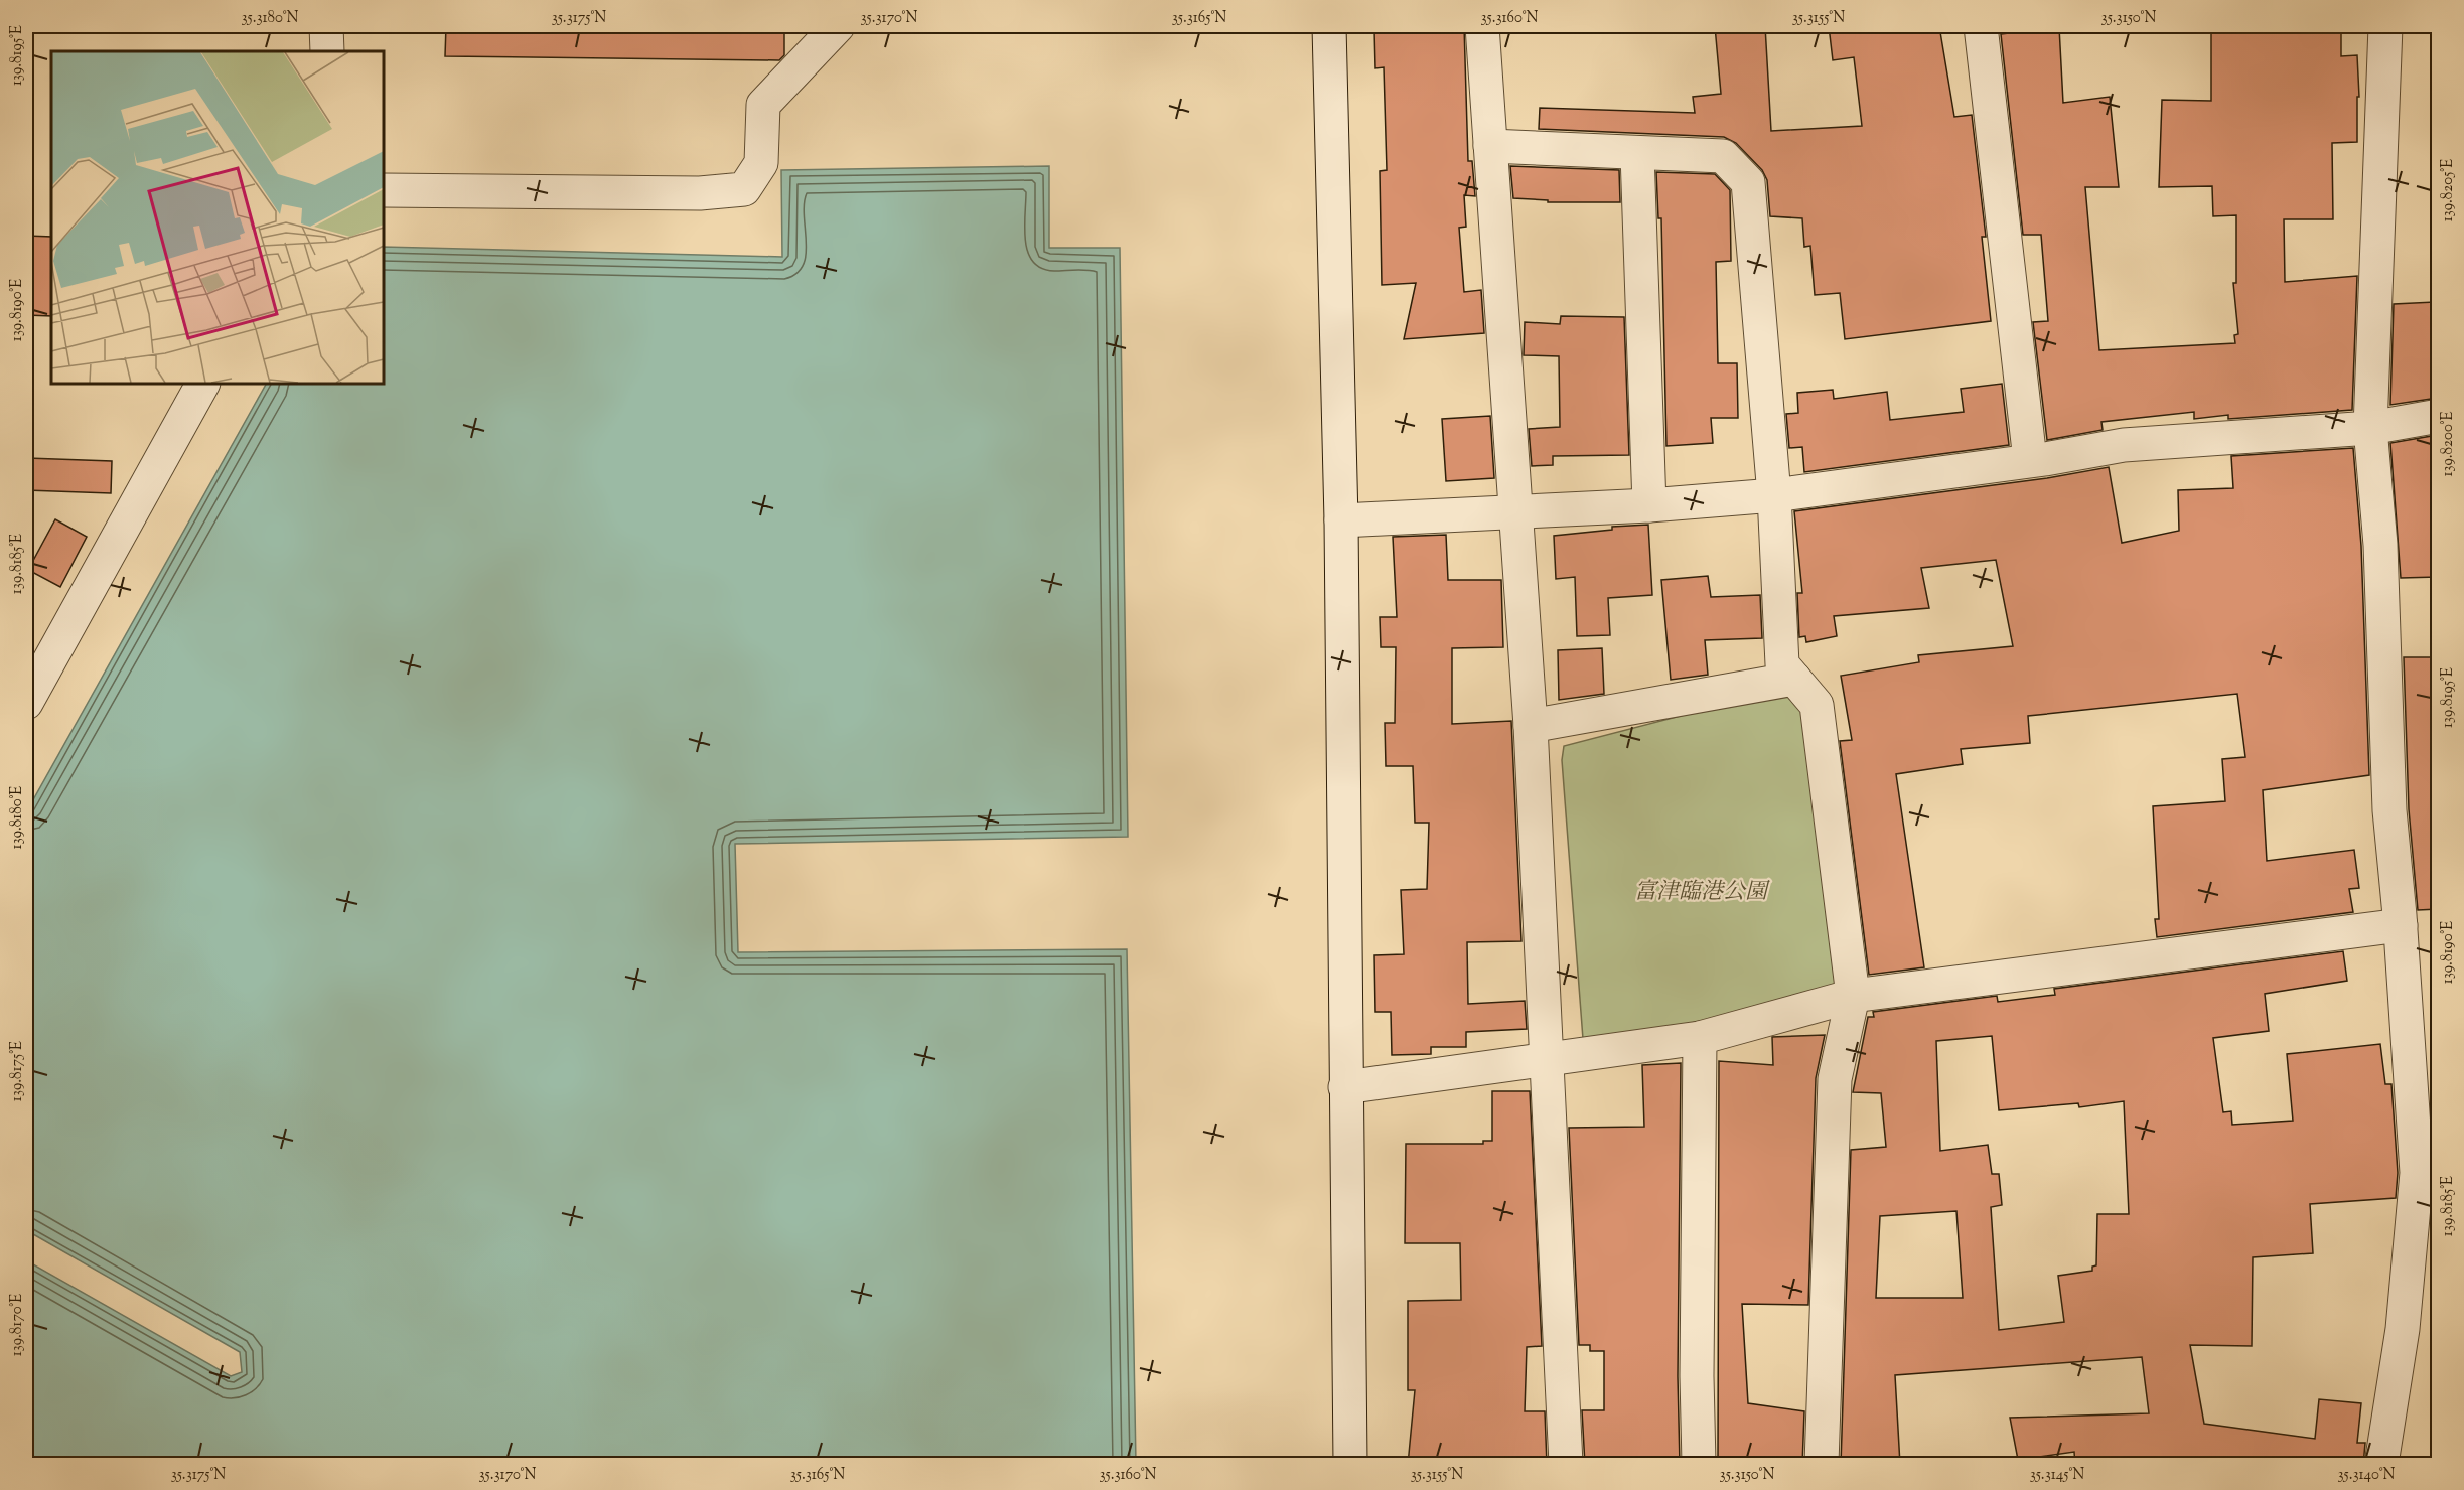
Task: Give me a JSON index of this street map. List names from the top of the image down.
{
  "parks": ["富津臨港公園"],
  "coordinates": [
    "35.3180°N",
    "35.3175°N",
    "35.3170°N",
    "35.3165°N",
    "35.3160°N",
    "35.3155°N",
    "35.3150°N",
    "139.8195°E",
    "139.8205°E",
    "139.8190°E",
    "139.8200°E",
    "139.8185°E",
    "139.8180°E",
    "139.8175°E",
    "139.8170°E",
    "35.3145°N",
    "35.3140°N"
  ]
}
